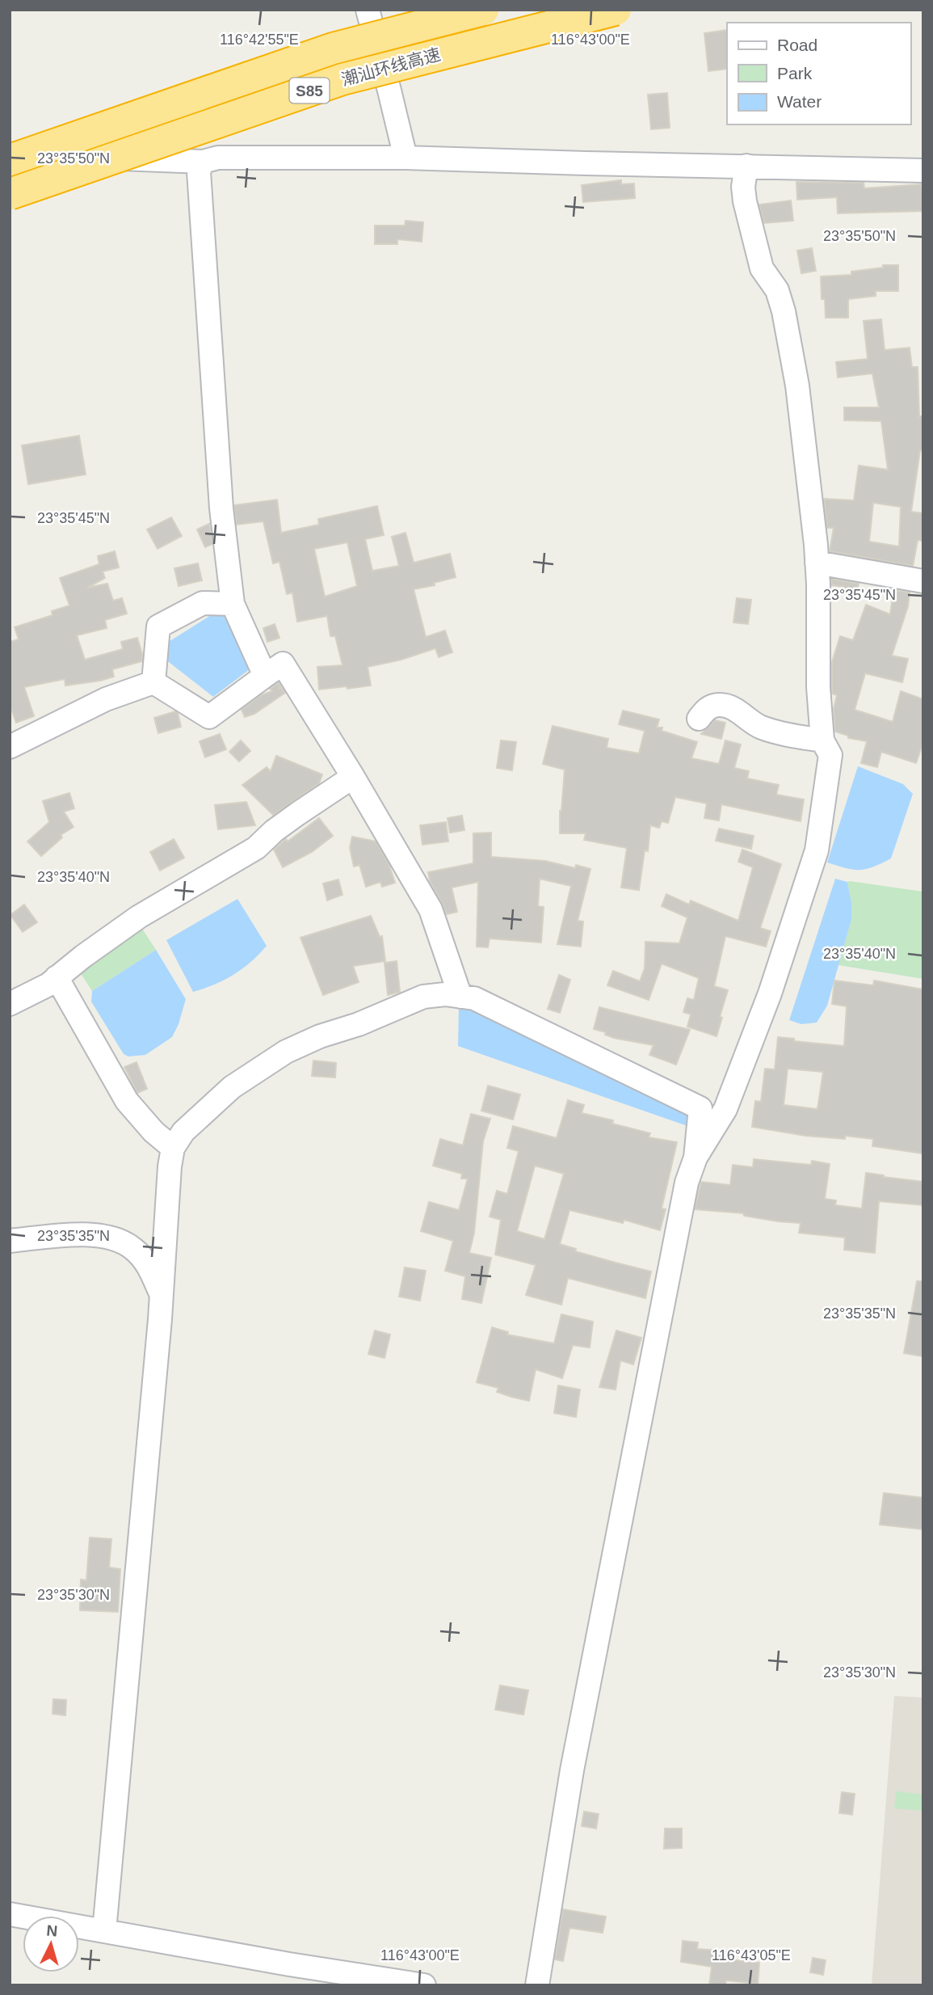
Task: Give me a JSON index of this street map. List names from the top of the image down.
{
  "streets": {
    "highway": ["潮汕环线高速", "S85"]
  },
  "legend": ["Road", "Park", "Water"],
  "north": "top",
  "coordinates": [
    "116°42'55\"E",
    "116°43'00\"E",
    "23°35'50\"N",
    "23°35'45\"N",
    "23°35'40\"N",
    "23°35'35\"N",
    "23°35'30\"N",
    "116°43'05\"E"
  ]
}
